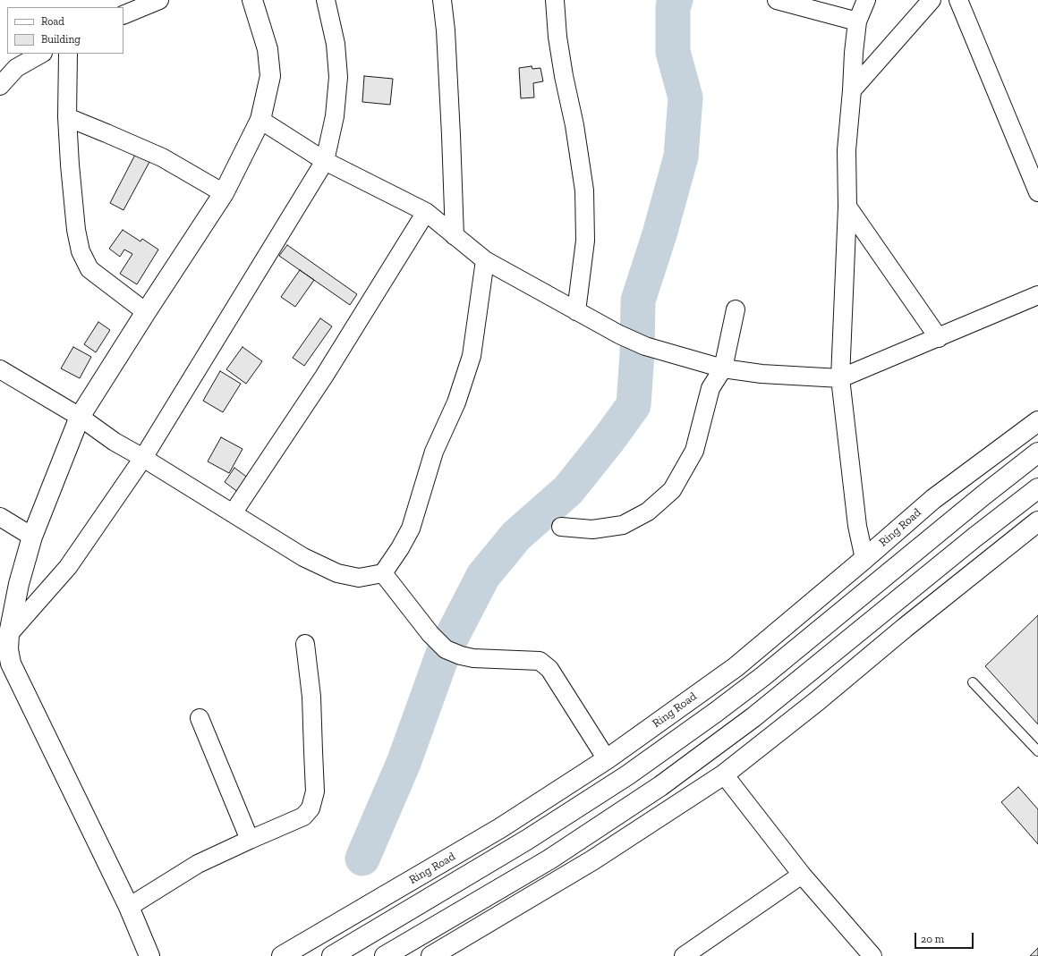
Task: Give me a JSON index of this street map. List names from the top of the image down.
{
  "streets": {
    "main road": ["Ring Road"]
  },
  "legend": ["Road", "Building"],
  "scale_bar": "20 m"
}
